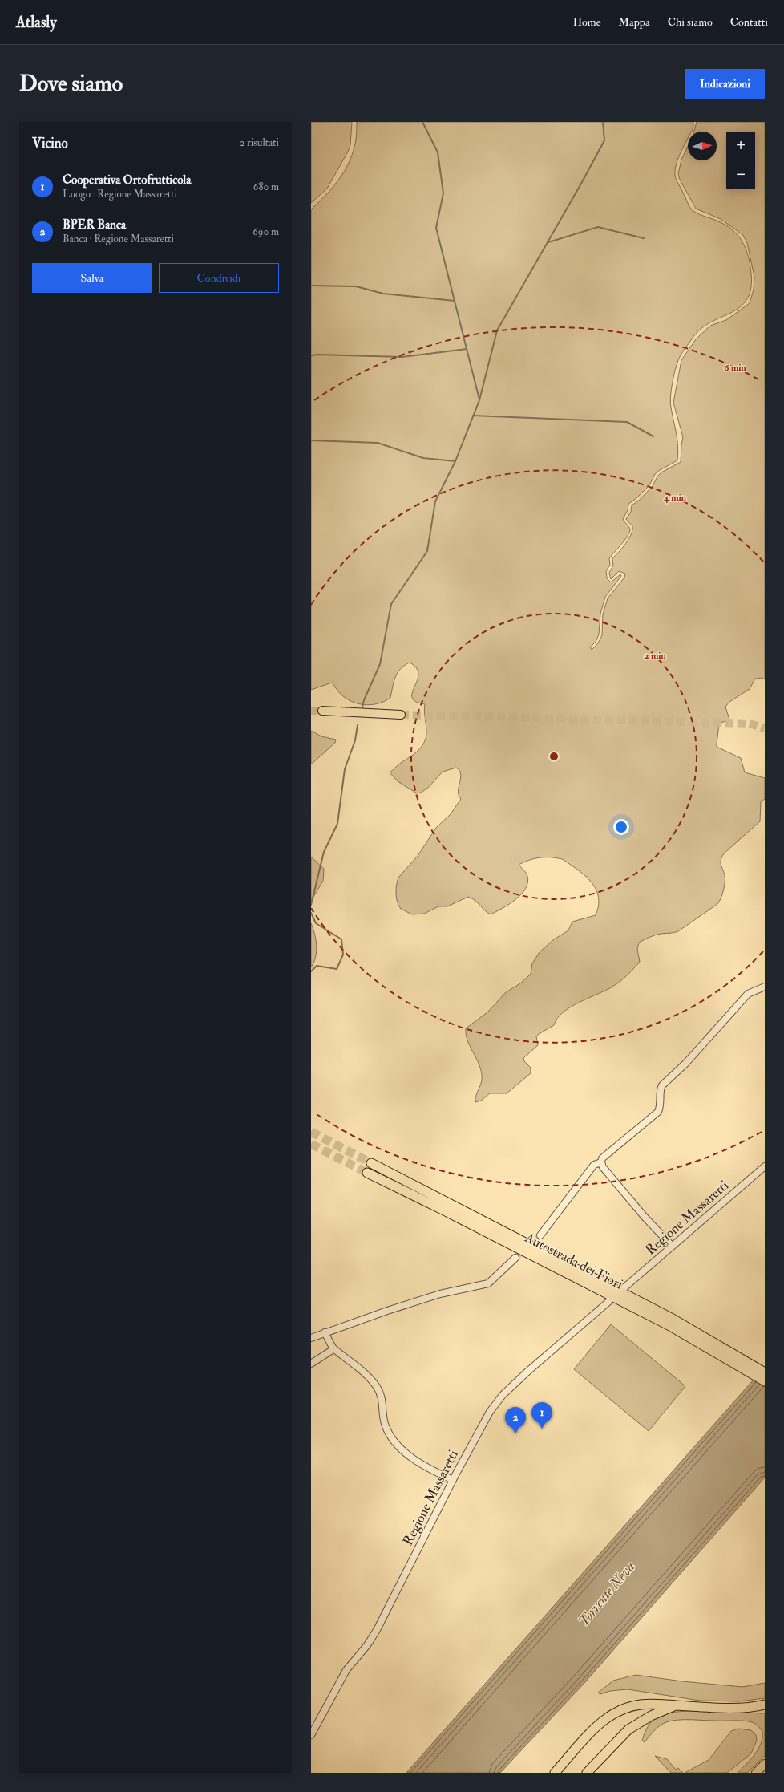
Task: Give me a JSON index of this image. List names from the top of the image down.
{
  "streets": {
    "highway": ["Autostrada dei Fiori"],
    "street": ["Regione Massaretti"]
  },
  "water": ["Torrente Neva"],
  "north": "right",
  "page": {
    "header": "Atlasly",
    "nav": [
      "Home",
      "Mappa",
      "Chi siamo",
      "Contatti"
    ],
    "buttons": [
      "Indicazioni",
      ["Salva", "Condividi"]
    ],
    "title": "Dove siamo",
    "heading": ["Vicino", "2 risultati"],
    "map_buttons": ["+", "−"],
    "list": [
      {
        "mark": "1",
        "name": "Cooperativa Ortofrutticola",
        "note": "Luogo · Regione Massaretti",
        "value": "680 m"
      },
      {
        "mark": "2",
        "name": "BPER Banca",
        "note": "Banca · Regione Massaretti",
        "value": "690 m"
      }
    ],
    "pins": ["1", "2"]
  },
  "rings": ["6 min", "4 min", "2 min"]
}
